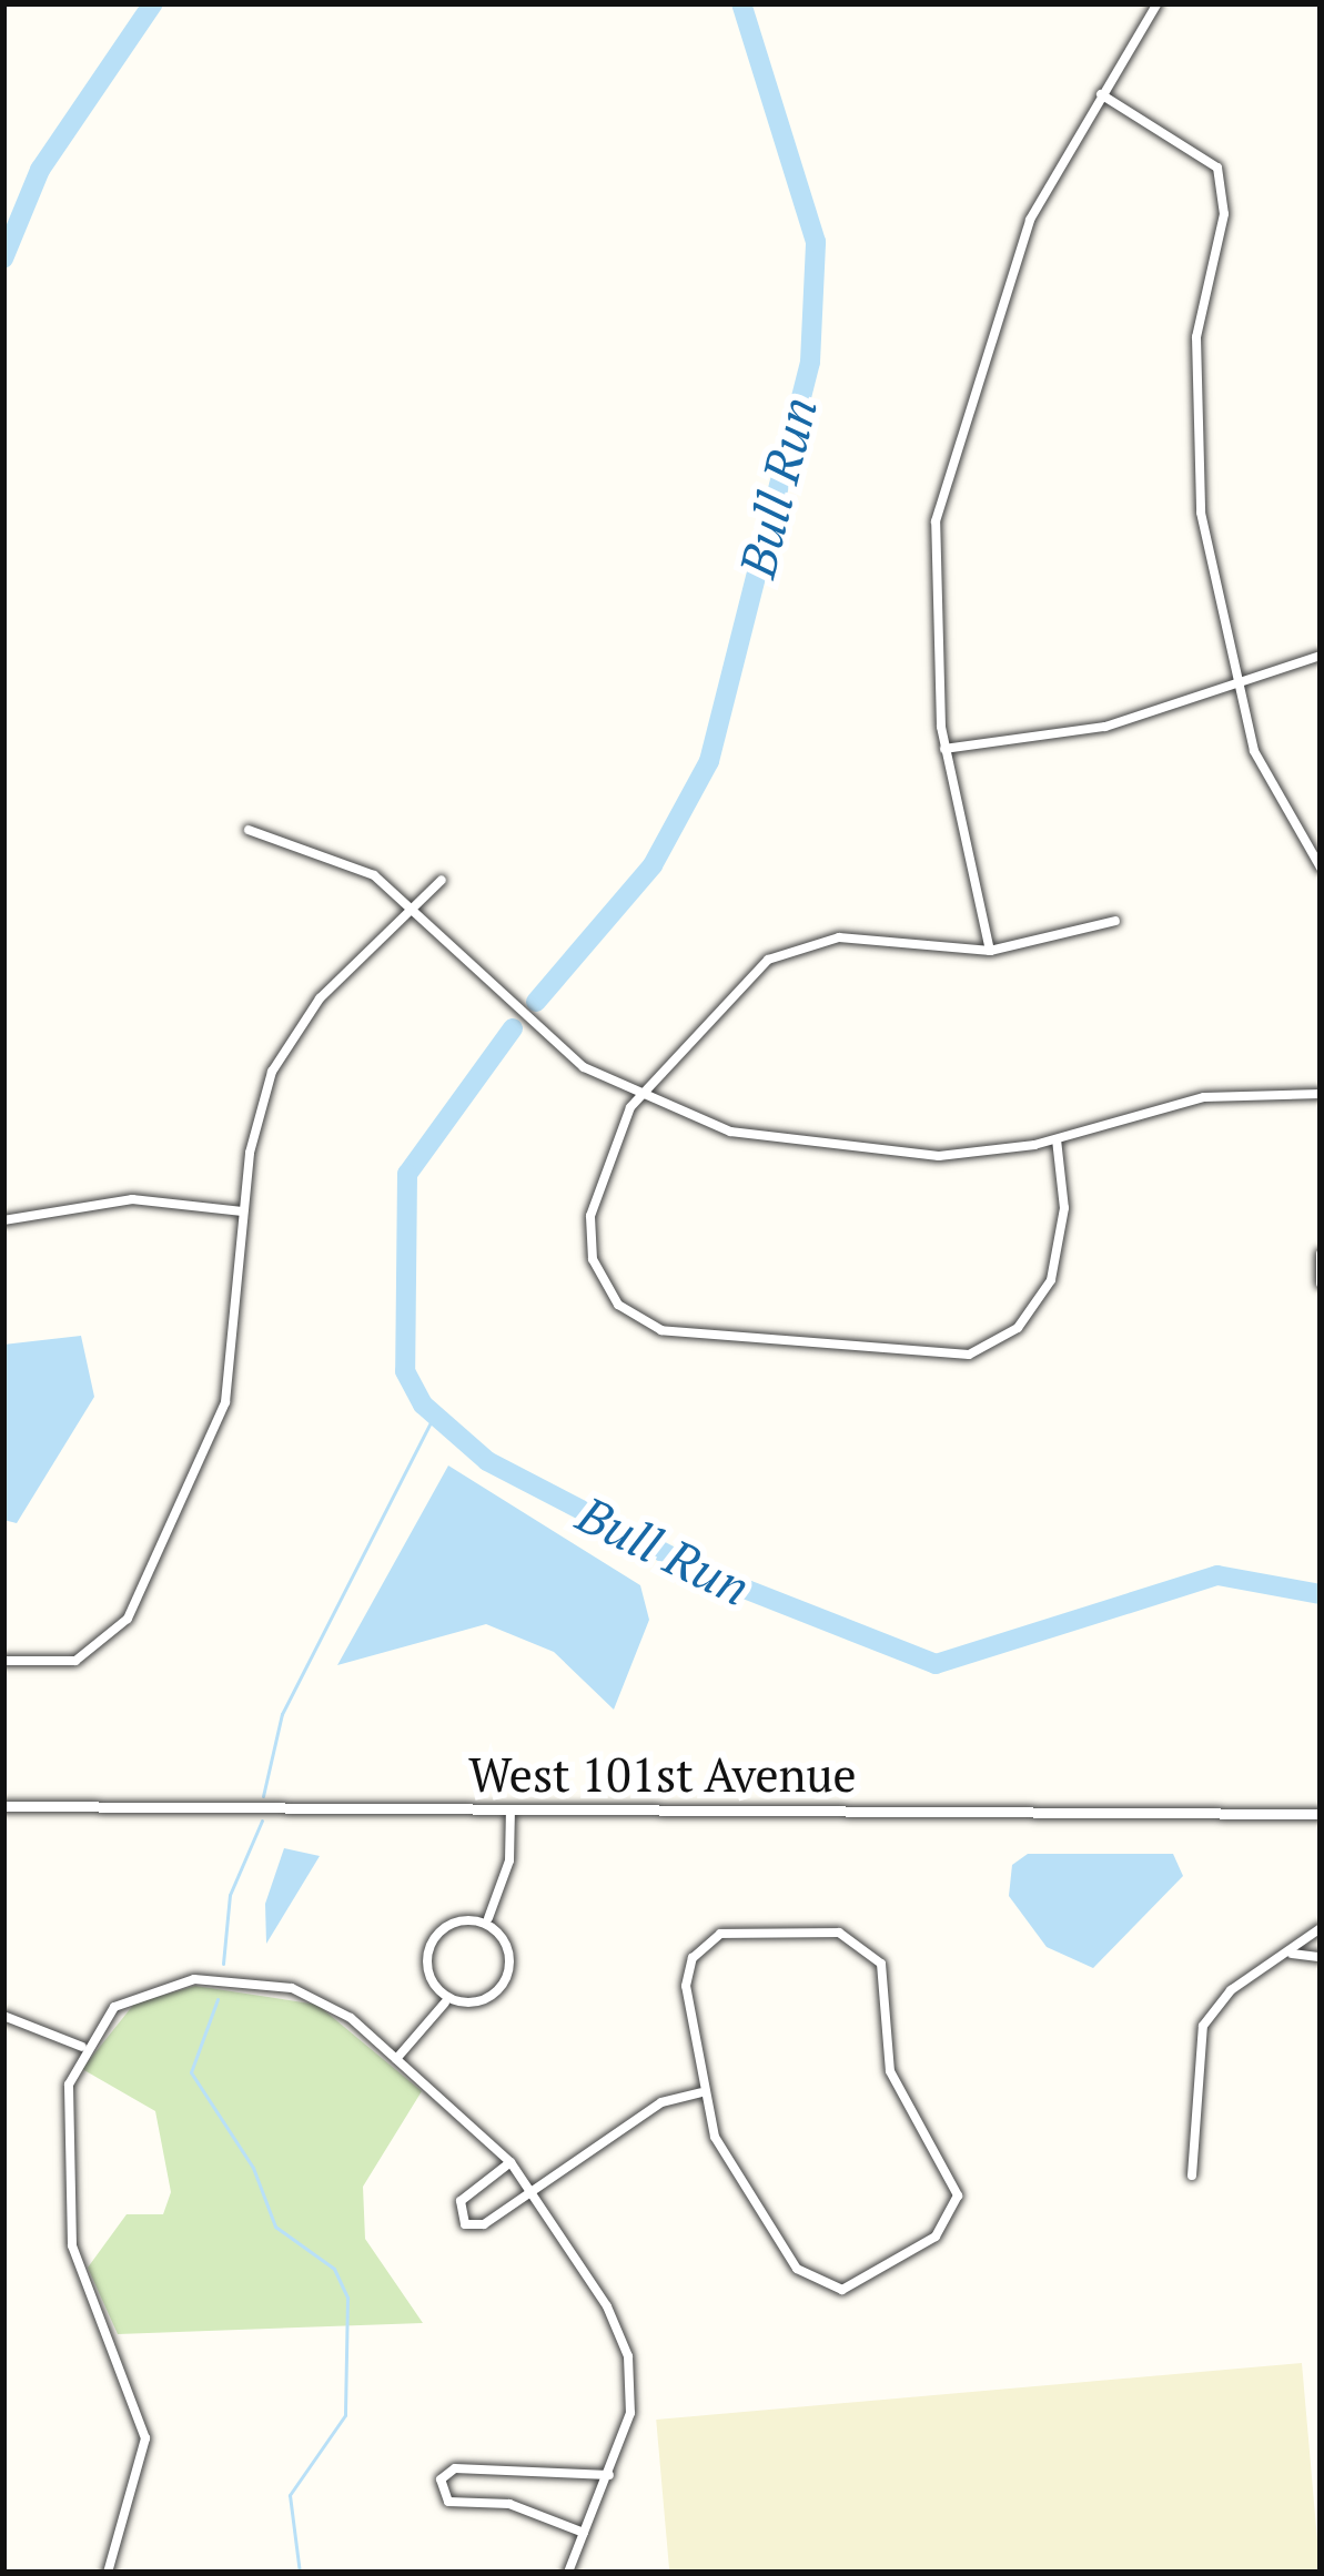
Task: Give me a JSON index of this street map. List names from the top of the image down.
{
  "streets": {
    "street": ["West 101st Avenue"]
  },
  "water": ["Bull Run"]
}
